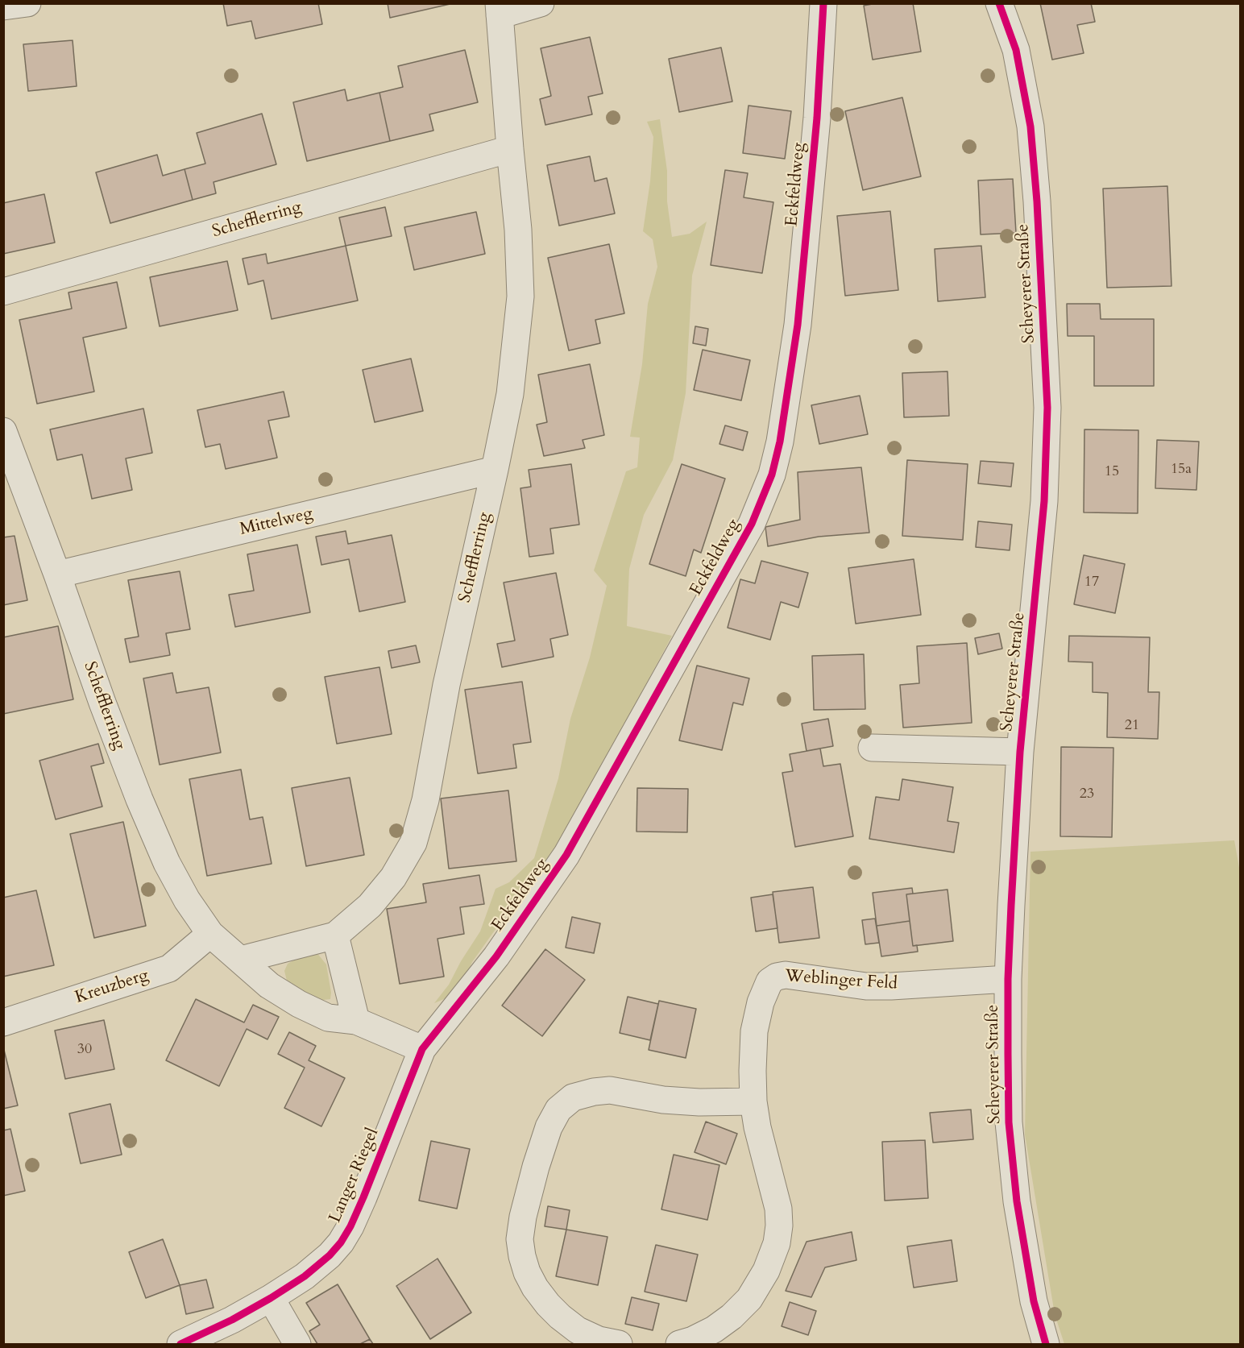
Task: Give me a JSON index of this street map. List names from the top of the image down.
{
  "streets": {
    "street": [
      "Eckfeldweg",
      "Schefflerring",
      "Scheyerer Straße",
      "Mittelweg",
      "Weblinger Feld",
      "Kreuzberg",
      "Langer Riegel"
    ]
  },
  "crossings": [
    ["Eckfeldweg", "Schefflerring"],
    ["Eckfeldweg", "Langer Riegel"],
    ["Schefflerring", "Mittelweg"],
    ["Schefflerring", "Kreuzberg"],
    ["Schefflerring", "Langer Riegel"],
    ["Scheyerer Straße", "Weblinger Feld"]
  ],
  "house_numbers": [
    "15a",
    "15",
    "17",
    "21",
    "23",
    "30"
  ]
}
